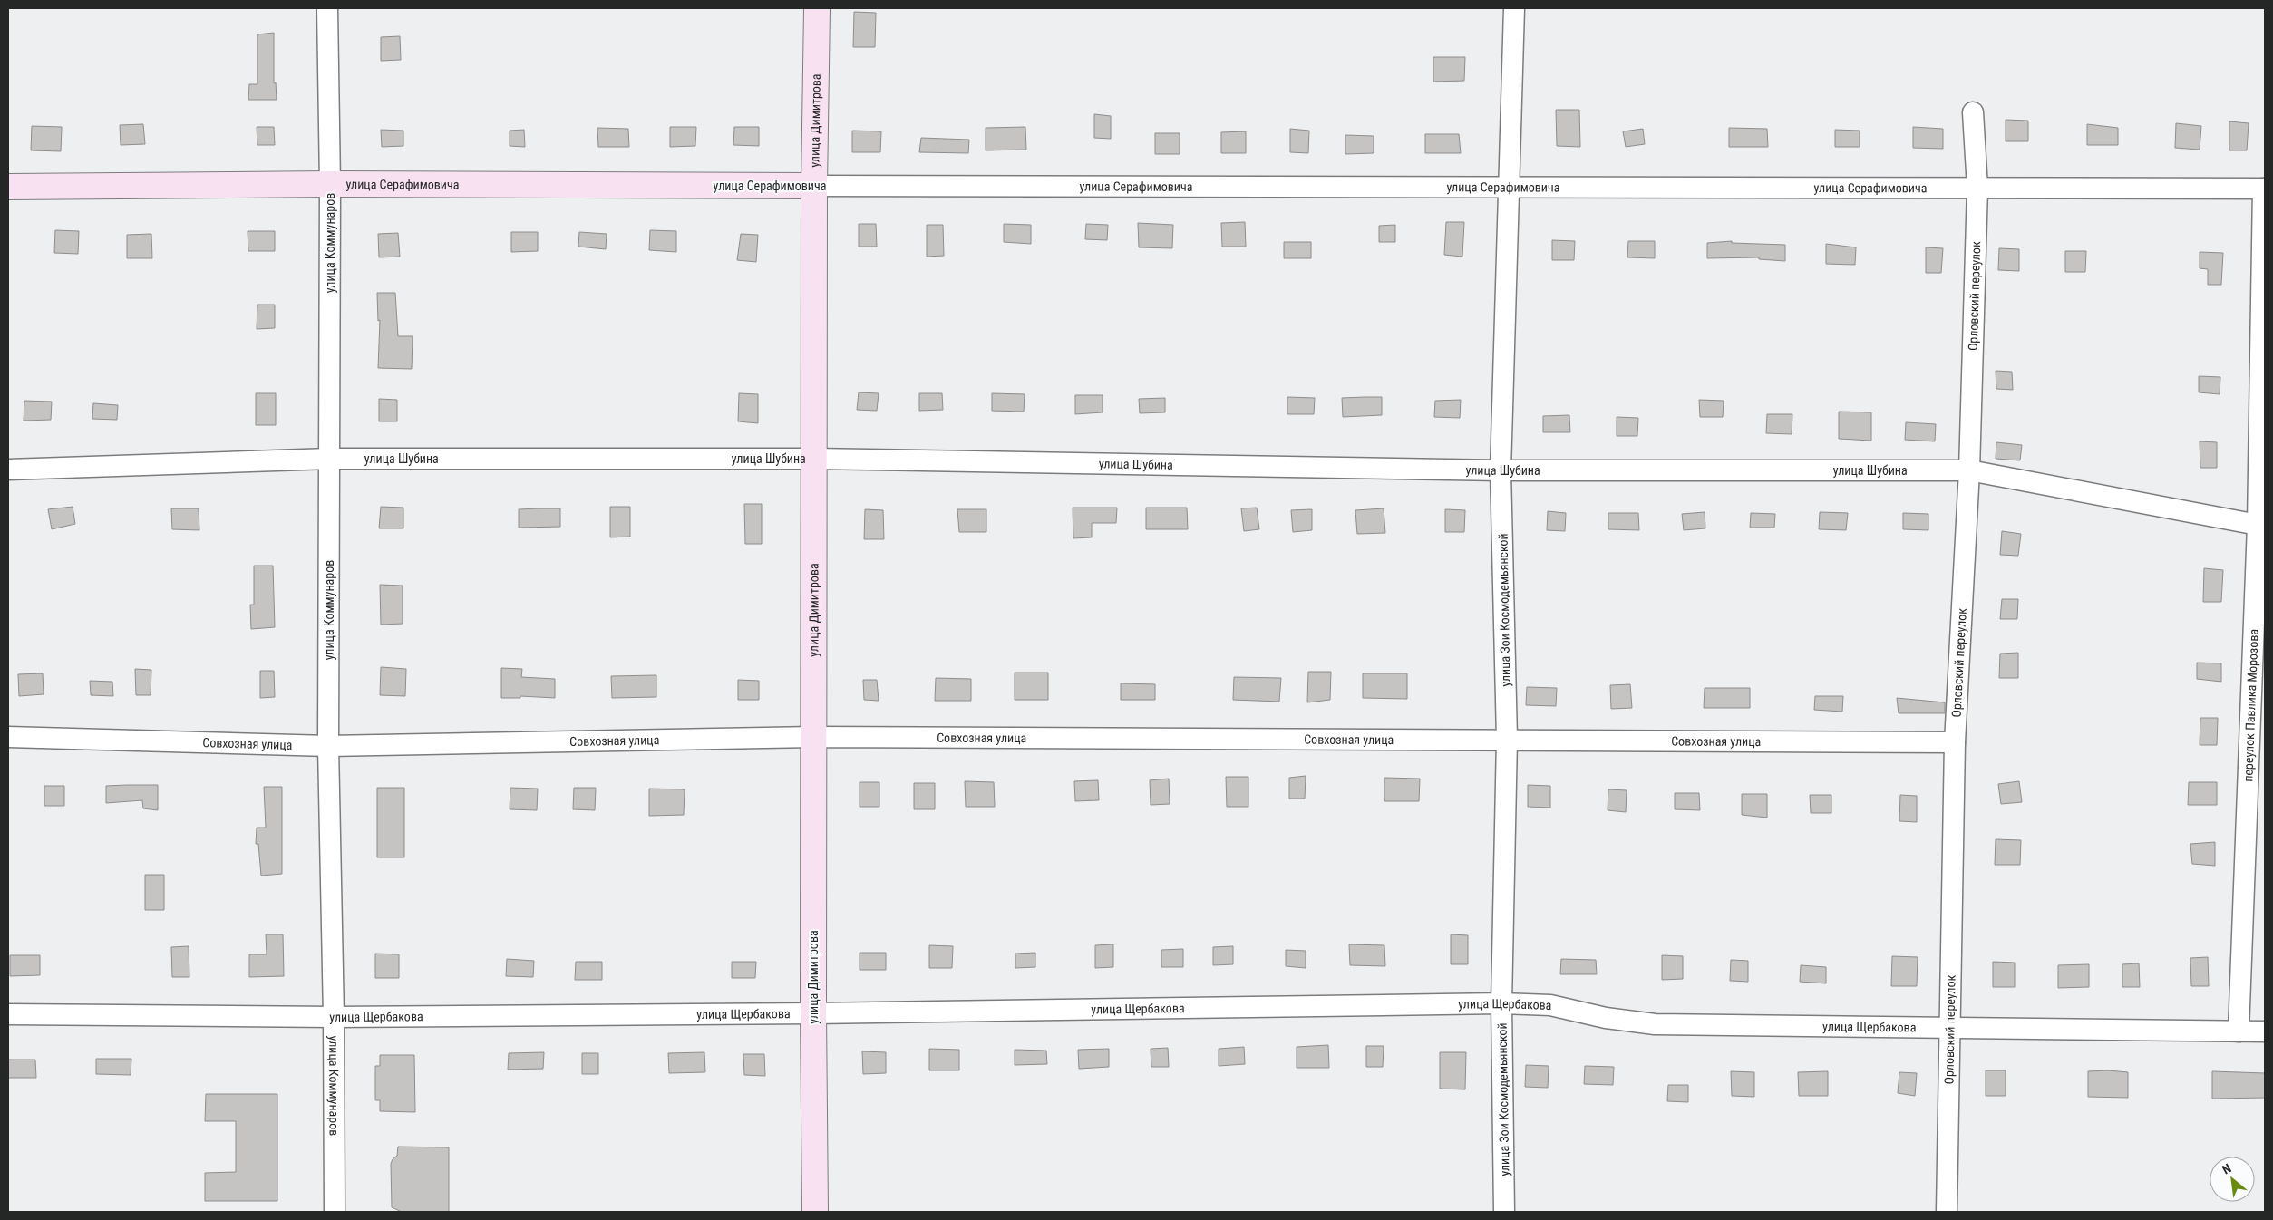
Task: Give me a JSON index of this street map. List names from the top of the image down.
{
  "streets": {
    "street": [
      "улица Димитрова",
      "улица Серафимовича",
      "улица Коммунаров",
      "Орловский переулок",
      "улица Шубина",
      "улица Зои Космодемьянской",
      "переулок Павлика Морозова",
      "Совхозная улица",
      "улица Щербакова"
    ]
  },
  "crossings": [
    ["улица Димитрова", "улица Серафимовича"],
    ["улица Димитрова", "улица Шубина"],
    ["улица Димитрова", "Совхозная улица"],
    ["улица Димитрова", "улица Щербакова"],
    ["улица Серафимовича", "улица Коммунаров"],
    ["улица Серафимовича", "Орловский переулок"],
    ["улица Серафимовича", "улица Зои Космодемьянской"],
    ["улица Серафимовича", "переулок Павлика Морозова"],
    ["улица Коммунаров", "улица Шубина"],
    ["улица Коммунаров", "Совхозная улица"],
    ["улица Коммунаров", "улица Щербакова"],
    ["Орловский переулок", "улица Шубина"],
    ["Орловский переулок", "Совхозная улица"],
    ["Орловский переулок", "улица Щербакова"],
    ["улица Шубина", "улица Зои Космодемьянской"],
    ["улица Шубина", "переулок Павлика Морозова"],
    ["улица Зои Космодемьянской", "Совхозная улица"],
    ["улица Зои Космодемьянской", "улица Щербакова"],
    ["переулок Павлика Морозова", "улица Щербакова"]
  ],
  "north": "top left"
}
